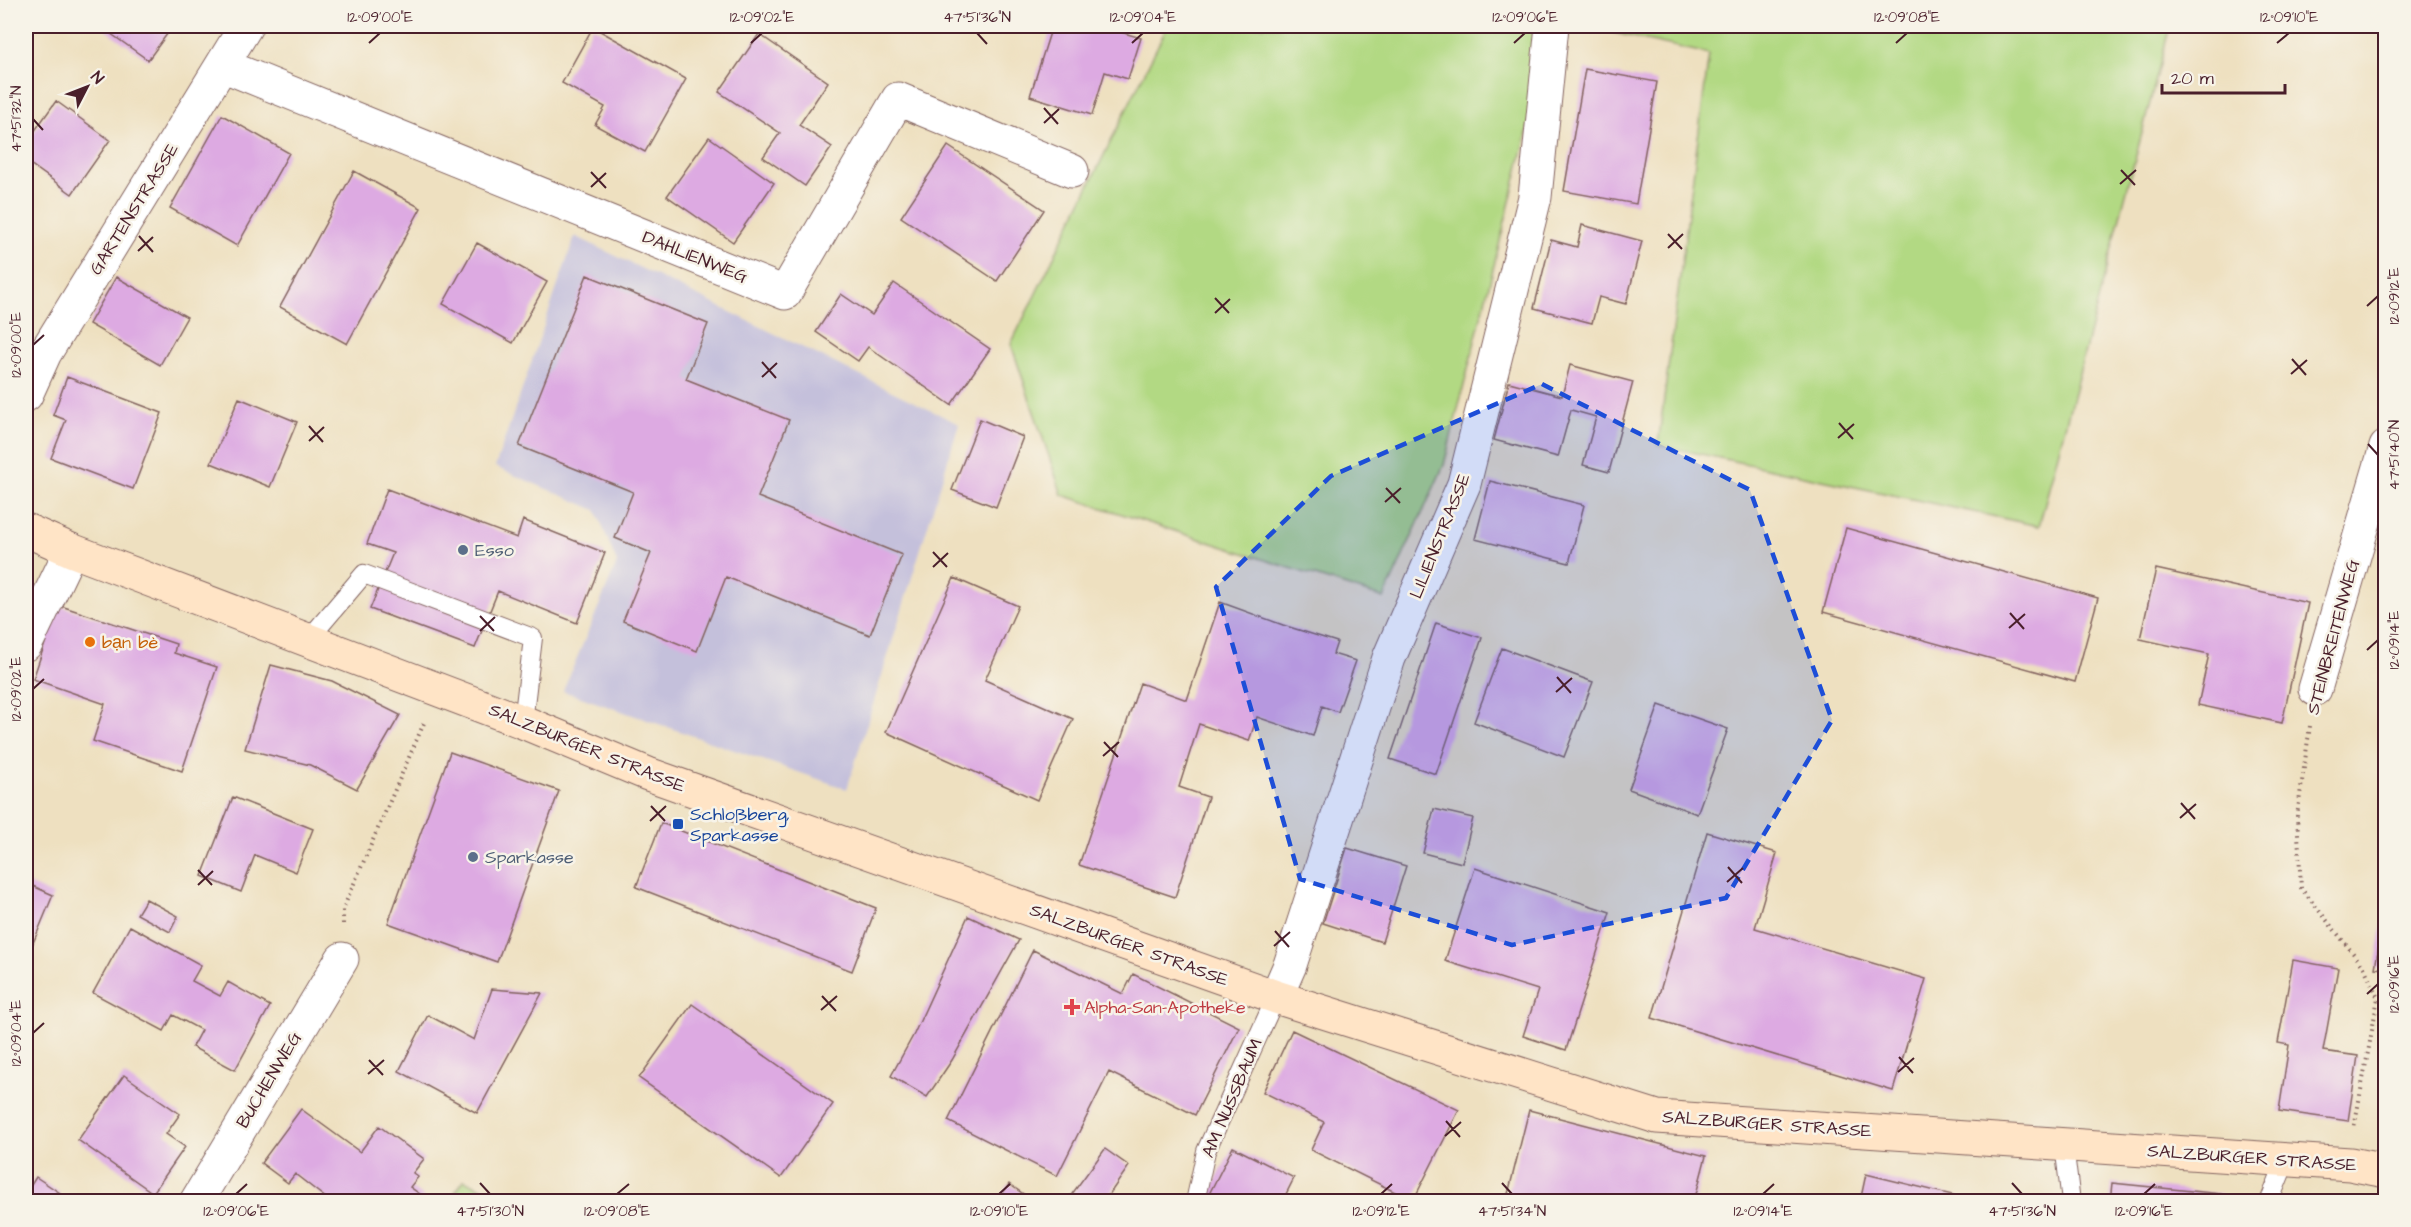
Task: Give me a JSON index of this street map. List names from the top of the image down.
{
  "streets": {
    "main road": ["SALZBURGER STRASSE"],
    "street": [
      "GARTENSTRASSE",
      "DAHLIENWEG",
      "LILIENSTRASSE",
      "STEINBREITENWEG",
      "BUCHENWEG"
    ],
    "lane": ["AM NUSSBAUM"]
  },
  "crossings": [
    ["GARTENSTRASSE", "DAHLIENWEG"],
    ["LILIENSTRASSE", "SALZBURGER STRASSE"],
    ["LILIENSTRASSE", "AM NUSSBAUM"],
    ["STEINBREITENWEG", "SALZBURGER STRASSE"],
    ["SALZBURGER STRASSE", "AM NUSSBAUM"]
  ],
  "places": {
    "other": ["Esso", "bạn bè", "Sparkasse"],
    "transit": ["Schloßberg, Sparkasse"],
    "health": ["Alpha-San-Apotheke"]
  },
  "scale_bar": "20 m",
  "north": "top right",
  "coordinates": [
    "12°09'00\"E",
    "12°09'02\"E",
    "47°51'36\"N",
    "12°09'04\"E",
    "12°09'06\"E",
    "12°09'08\"E",
    "12°09'10\"E",
    "47°51'32\"N",
    "12°09'12\"E",
    "47°51'40\"N",
    "12°09'14\"E",
    "12°09'16\"E",
    "47°51'30\"N",
    "47°51'34\"N"
  ]
}
